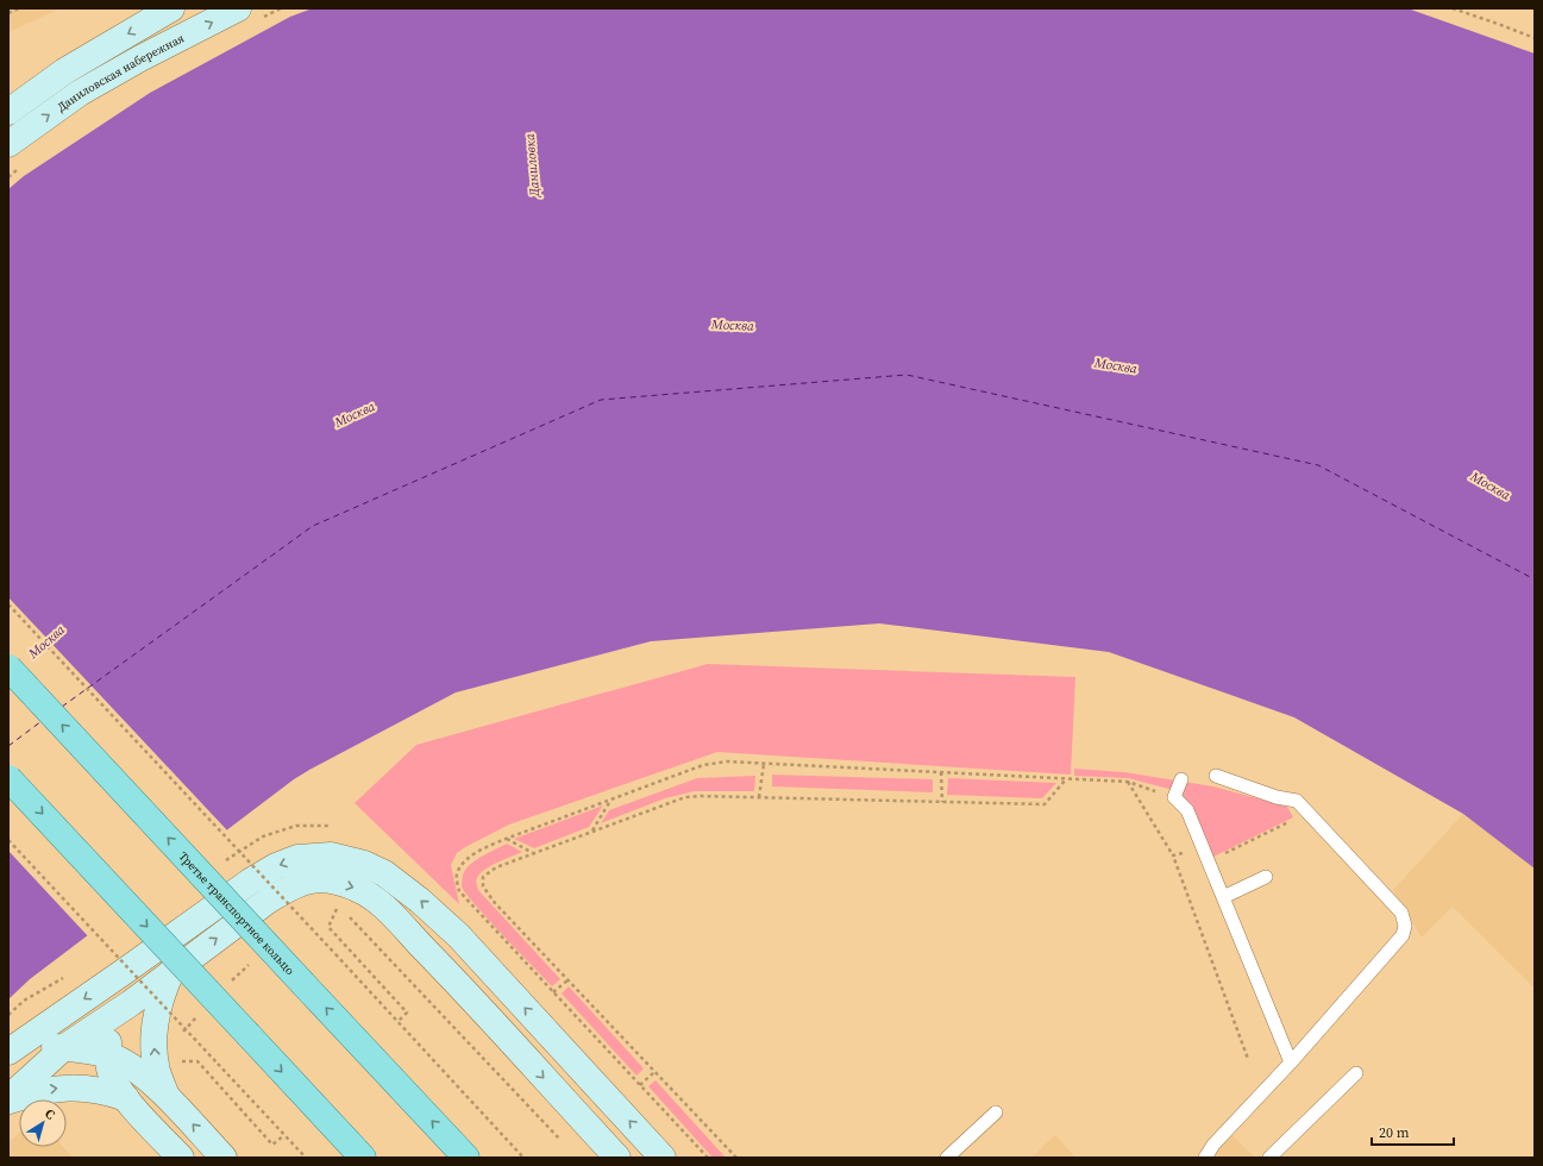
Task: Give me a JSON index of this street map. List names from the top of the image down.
{
  "streets": {
    "main road": ["Даниловская набережная", "Третье транспортное кольцо"]
  },
  "water": ["Даниловка", "Москва"],
  "scale_bar": "20 m",
  "north": "top right"
}
